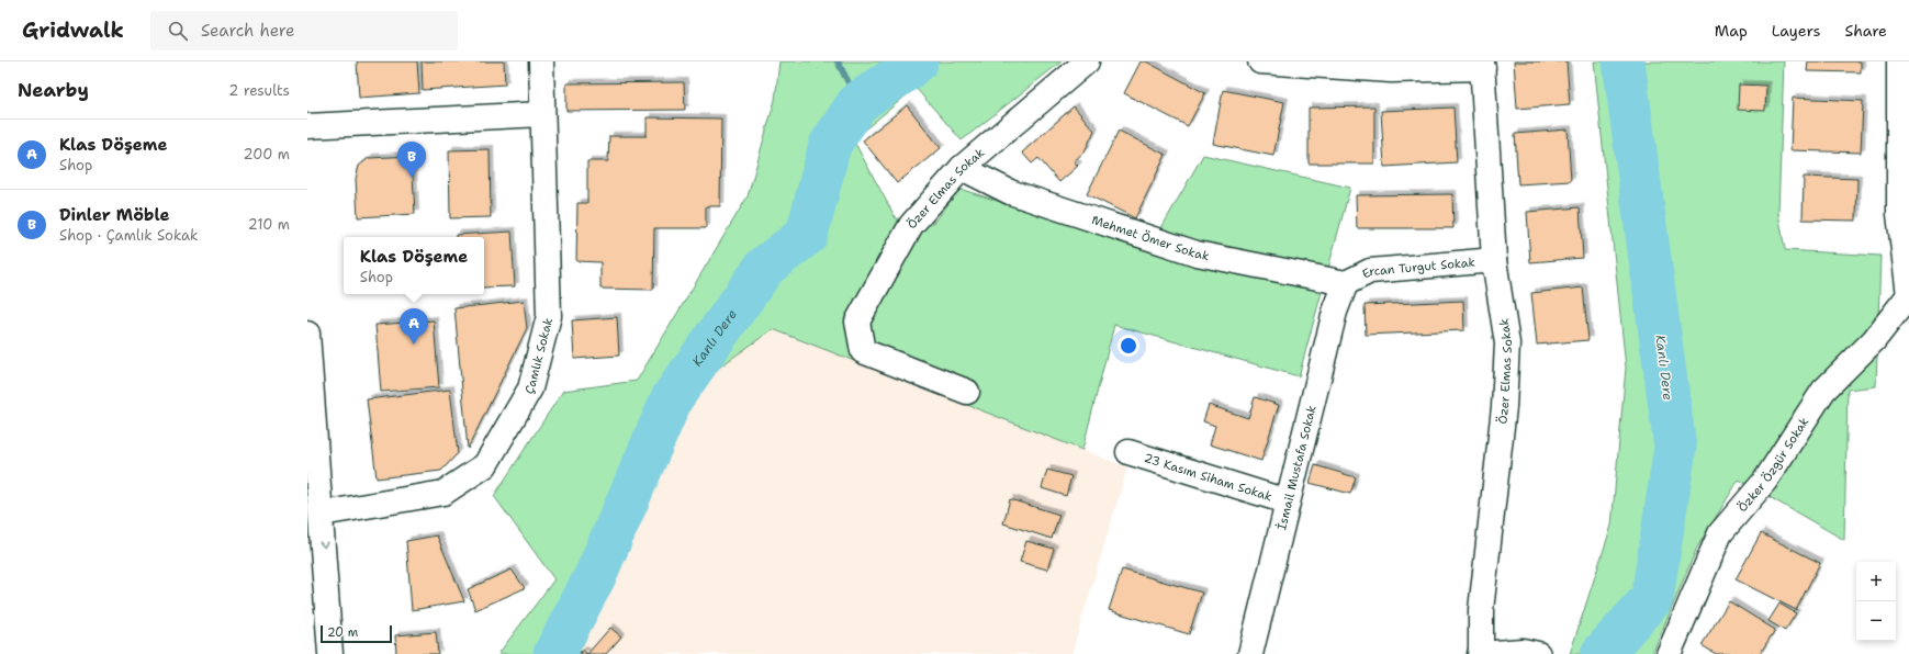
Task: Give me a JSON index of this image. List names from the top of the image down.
{
  "streets": {
    "street": [
      "Özer Elmas Sokak",
      "Mehmet Ömer Sokak",
      "Ercan Turgut Sokak",
      "Çamlık Sokak",
      "Özker Özgür Sokak",
      "İsmail Mustafa Sokak",
      "23 Kasım Siham Sokak"
    ]
  },
  "crossings": [
    ["Özer Elmas Sokak", "Mehmet Ömer Sokak"],
    ["Özer Elmas Sokak", "Ercan Turgut Sokak"],
    ["Mehmet Ömer Sokak", "Ercan Turgut Sokak"],
    ["Mehmet Ömer Sokak", "İsmail Mustafa Sokak"],
    ["Ercan Turgut Sokak", "İsmail Mustafa Sokak"],
    ["İsmail Mustafa Sokak", "23 Kasım Siham Sokak"]
  ],
  "water": ["Kanlı Dere"],
  "scale_bar": "20 m",
  "page": {
    "header": "Gridwalk",
    "search": "Search here",
    "nav": ["Map", "Layers", "Share"],
    "heading": ["Nearby", "2 results"],
    "list": [
      {
        "mark": "A",
        "name": "Klas Döşeme",
        "note": "Shop",
        "value": "200 m"
      },
      {
        "mark": "B",
        "name": "Dinler Möble",
        "note": "Shop · Çamlık Sokak",
        "value": "210 m"
      }
    ],
    "pins": ["B", "A"],
    "popup": ["Klas Döşeme", "Shop"],
    "map_buttons": ["+", "−"],
    "scale": "20 m"
  }
}
